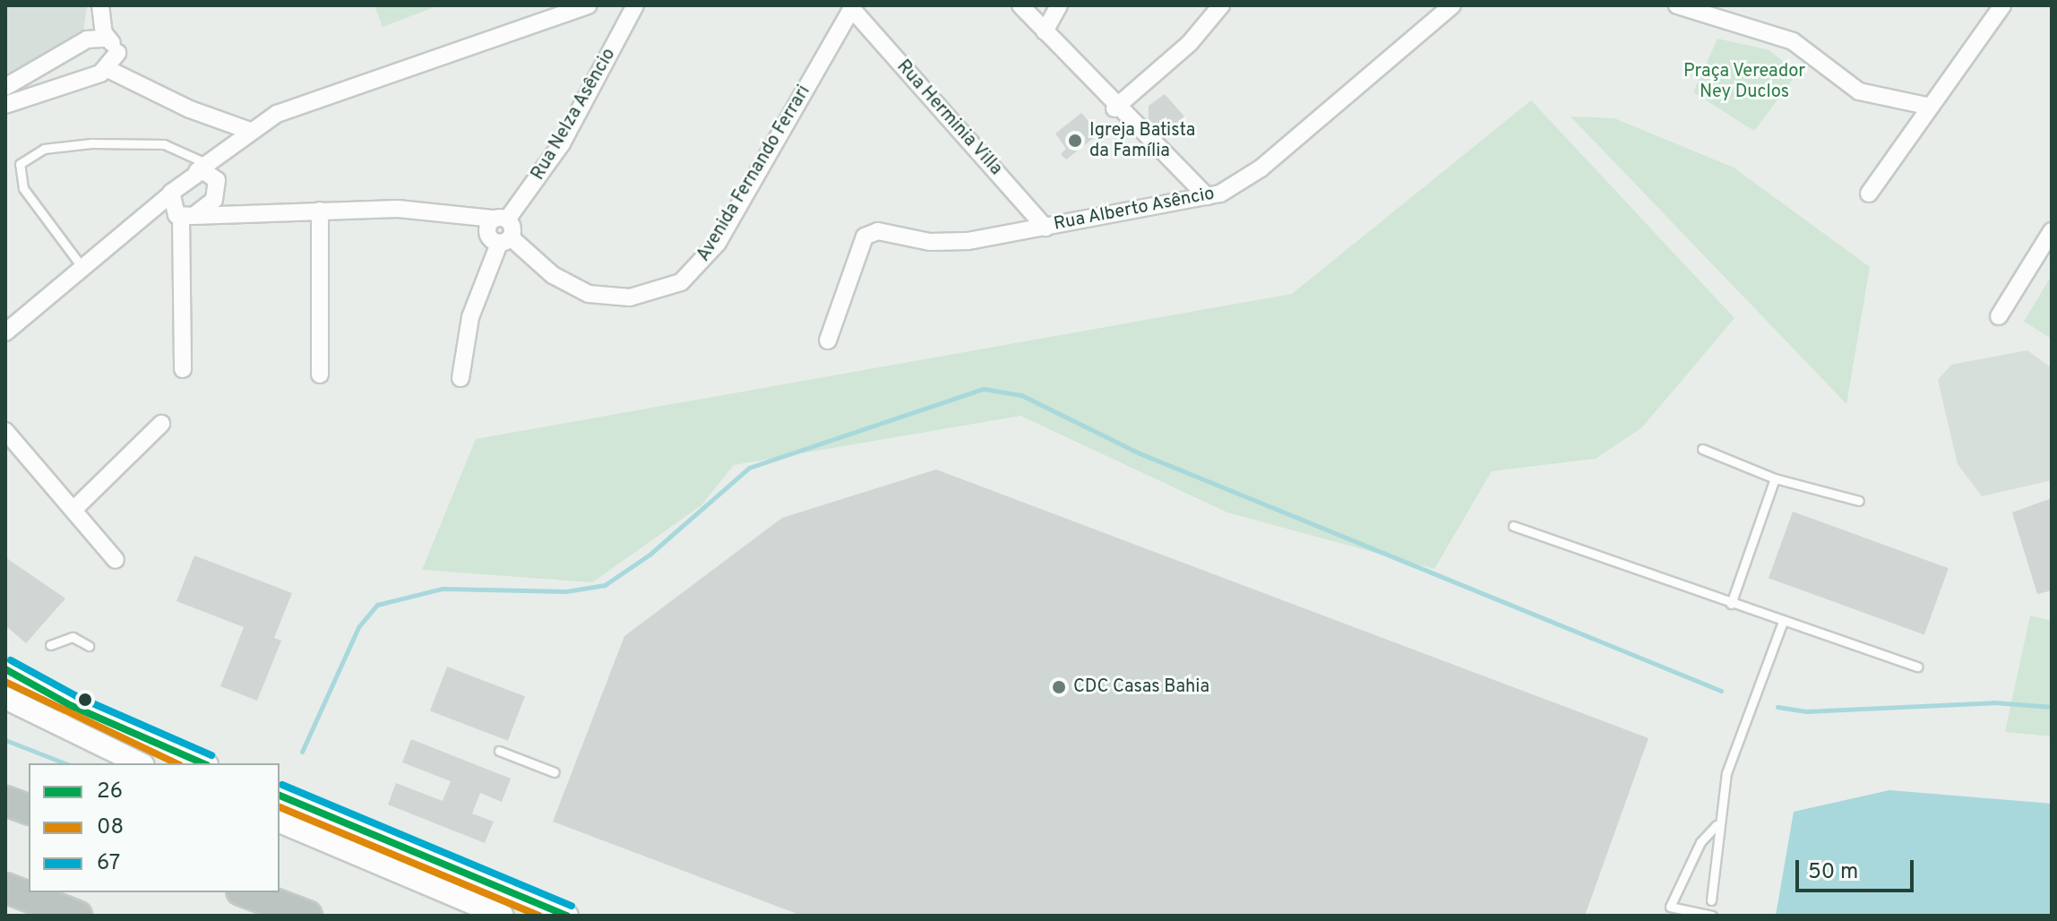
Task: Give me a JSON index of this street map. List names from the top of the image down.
{
  "streets": {
    "street": [
      "Rua Nelza Asêncio",
      "Rua Herminia Villa",
      "Avenida Fernando Ferrari",
      "Rua Alberto Asêncio"
    ]
  },
  "crossings": [
    ["Rua Nelza Asêncio", "Avenida Fernando Ferrari"],
    ["Rua Herminia Villa", "Avenida Fernando Ferrari"],
    ["Rua Herminia Villa", "Rua Alberto Asêncio"]
  ],
  "parks": ["Praça Vereador Ney Duclos"],
  "places": ["Igreja Batista da Família", "CDC Casas Bahia"],
  "lines": ["transit line 67", "transit line 26", "transit line 08"],
  "legend": ["26", "08", "67"],
  "scale_bar": "50 m"
}
